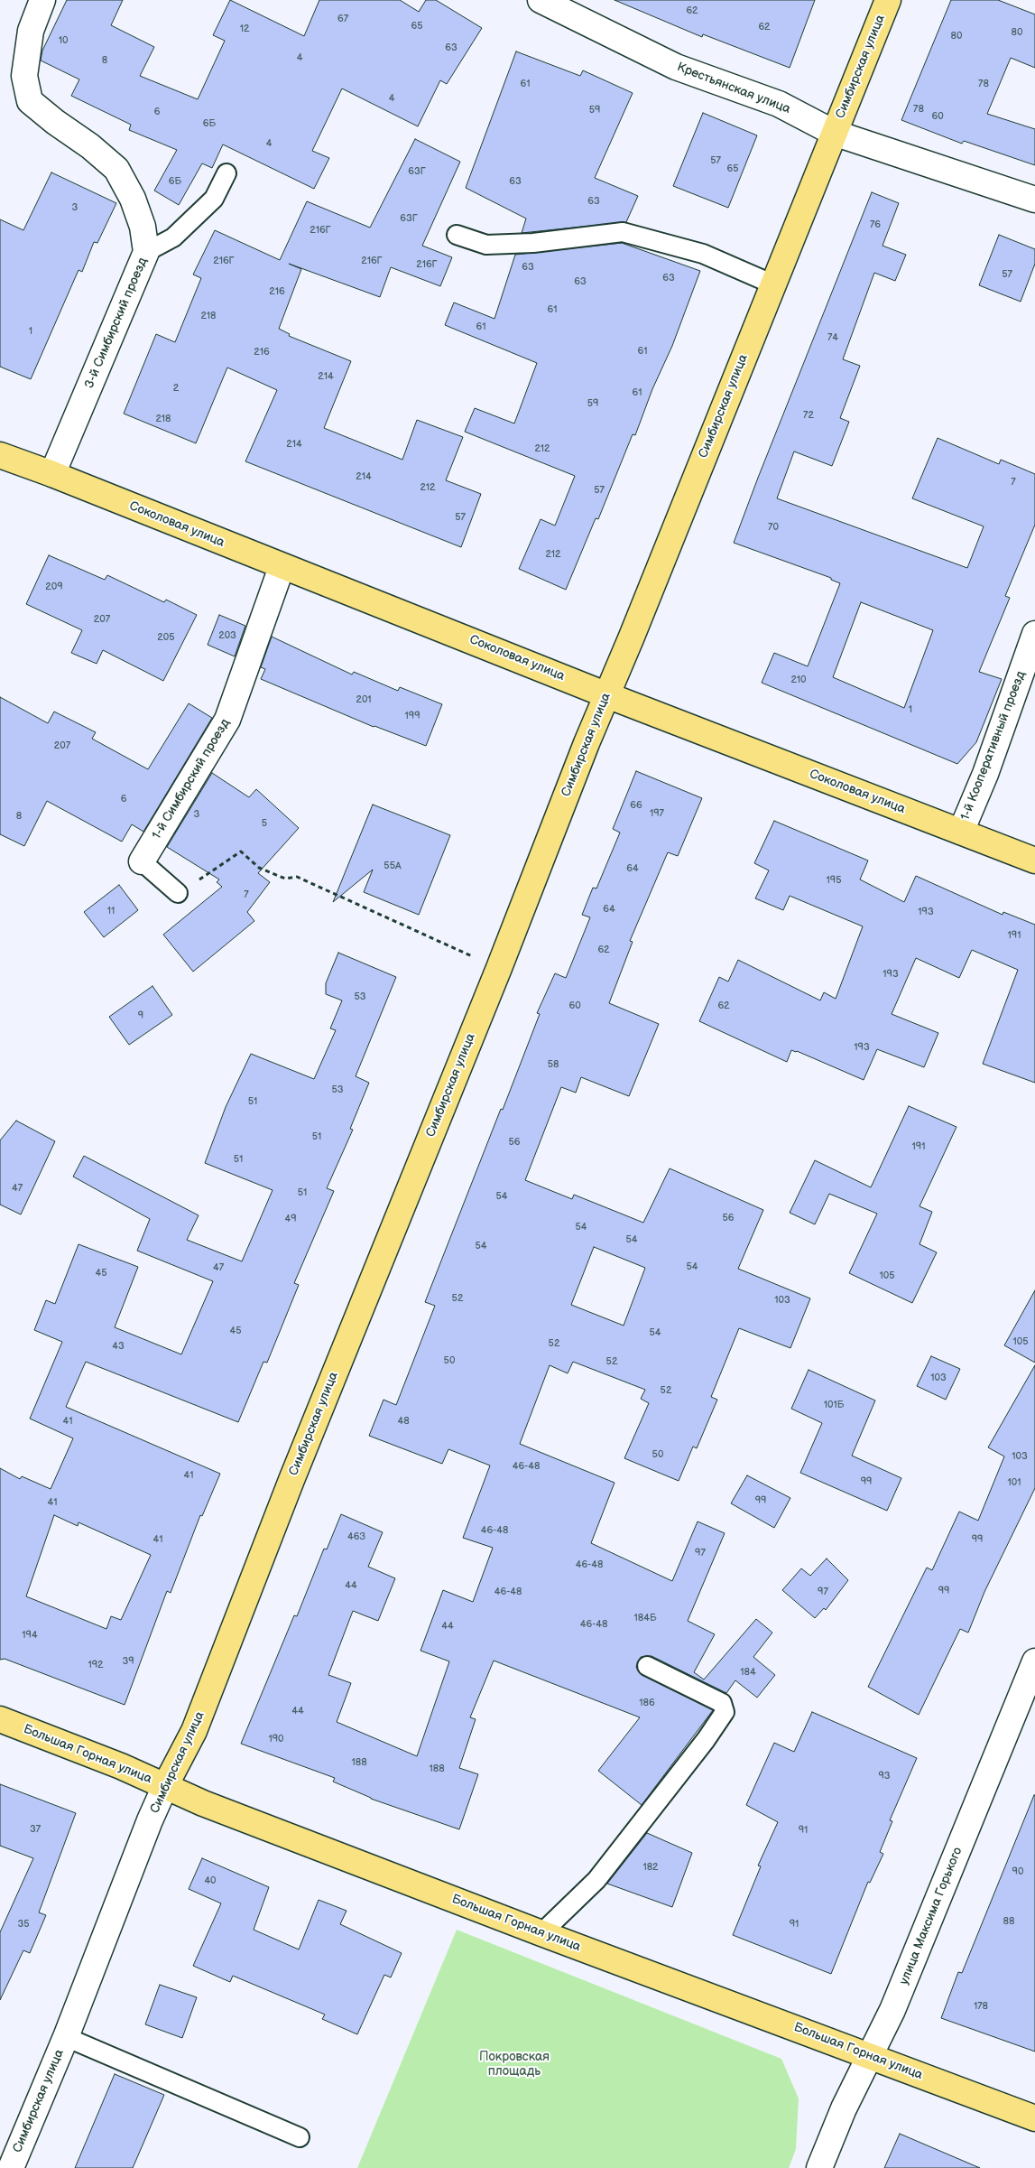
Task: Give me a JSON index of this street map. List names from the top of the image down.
{
  "streets": {
    "main road": ["Симбирская улица", "Соколовая улица", "Большая Горная улица"],
    "street": [
      "Крестьянская улица",
      "3-й Симбирский проезд",
      "1-й Кооперативный проезд",
      "1-й Симбирский проезд",
      "улица Максима Горького"
    ]
  },
  "crossings": [
    ["Симбирская улица", "Крестьянская улица"],
    ["Симбирская улица", "Соколовая улица"],
    ["Симбирская улица", "Большая Горная улица"],
    ["3-й Симбирский проезд", "Соколовая улица"],
    ["Соколовая улица", "1-й Кооперативный проезд"],
    ["Соколовая улица", "1-й Симбирский проезд"],
    ["Большая Горная улица", "улица Максима Горького"]
  ],
  "parks": ["Покровская площадь"],
  "house_numbers": [
    "62",
    "67",
    "65",
    "62",
    "12",
    "80",
    "80",
    "10",
    "63",
    "4",
    "8",
    "61",
    "78",
    "4",
    "78",
    "59",
    "6",
    "60",
    "6Б",
    "4",
    "57",
    "65",
    "63Г",
    "6Б",
    "63",
    "63",
    "3",
    "63Г",
    "76",
    "216Г",
    "216Г",
    "216Г",
    "216Г",
    "63",
    "57",
    "63",
    "63",
    "216",
    "61",
    "218",
    "61",
    "1",
    "74",
    "61",
    "216",
    "214",
    "2",
    "61",
    "59",
    "72",
    "218",
    "214",
    "212",
    "214",
    "7",
    "212",
    "57",
    "57",
    "70",
    "212",
    "209",
    "207",
    "203",
    "205",
    "210",
    "201",
    "1",
    "199",
    "207",
    "6",
    "66",
    "197",
    "3",
    "8",
    "5",
    "55А",
    "64",
    "195",
    "7",
    "64",
    "11",
    "193",
    "191",
    "62",
    "193",
    "53",
    "60",
    "62",
    "9",
    "193",
    "58",
    "53",
    "51",
    "51",
    "56",
    "191",
    "51",
    "47",
    "51",
    "54",
    "56",
    "49",
    "54",
    "54",
    "54",
    "54",
    "47",
    "45",
    "105",
    "52",
    "103",
    "45",
    "54",
    "105",
    "52",
    "43",
    "50",
    "52",
    "103",
    "52",
    "101Б",
    "41",
    "48",
    "50",
    "103",
    "46-48",
    "41",
    "99",
    "101",
    "99",
    "41",
    "46-48",
    "46З",
    "41",
    "99",
    "97",
    "46-48",
    "44",
    "99",
    "46-48",
    "97",
    "184Б",
    "46-48",
    "44",
    "194",
    "39",
    "192",
    "184",
    "186",
    "44",
    "190",
    "188",
    "188",
    "93",
    "37",
    "91",
    "182",
    "90",
    "40",
    "88",
    "35",
    "91",
    "178"
  ]
}
